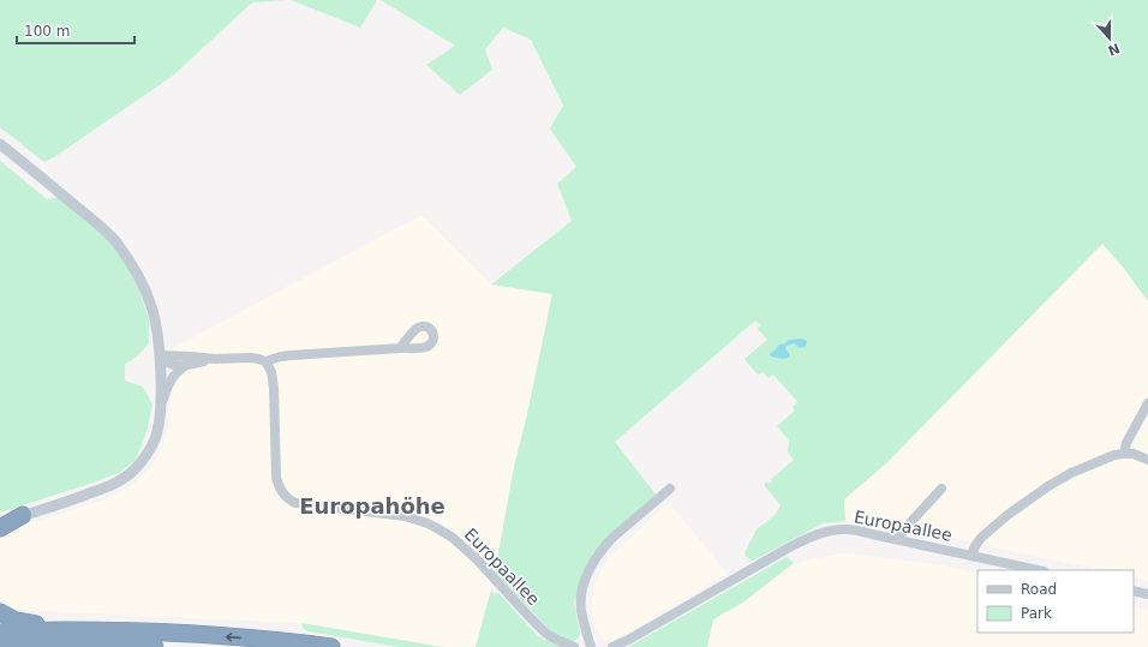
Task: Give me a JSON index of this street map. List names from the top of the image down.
{
  "streets": {
    "street": ["Europaallee"]
  },
  "districts": ["Europahöhe"],
  "legend": ["Road", "Park"],
  "scale_bar": "100 m",
  "north": "bottom"
}
